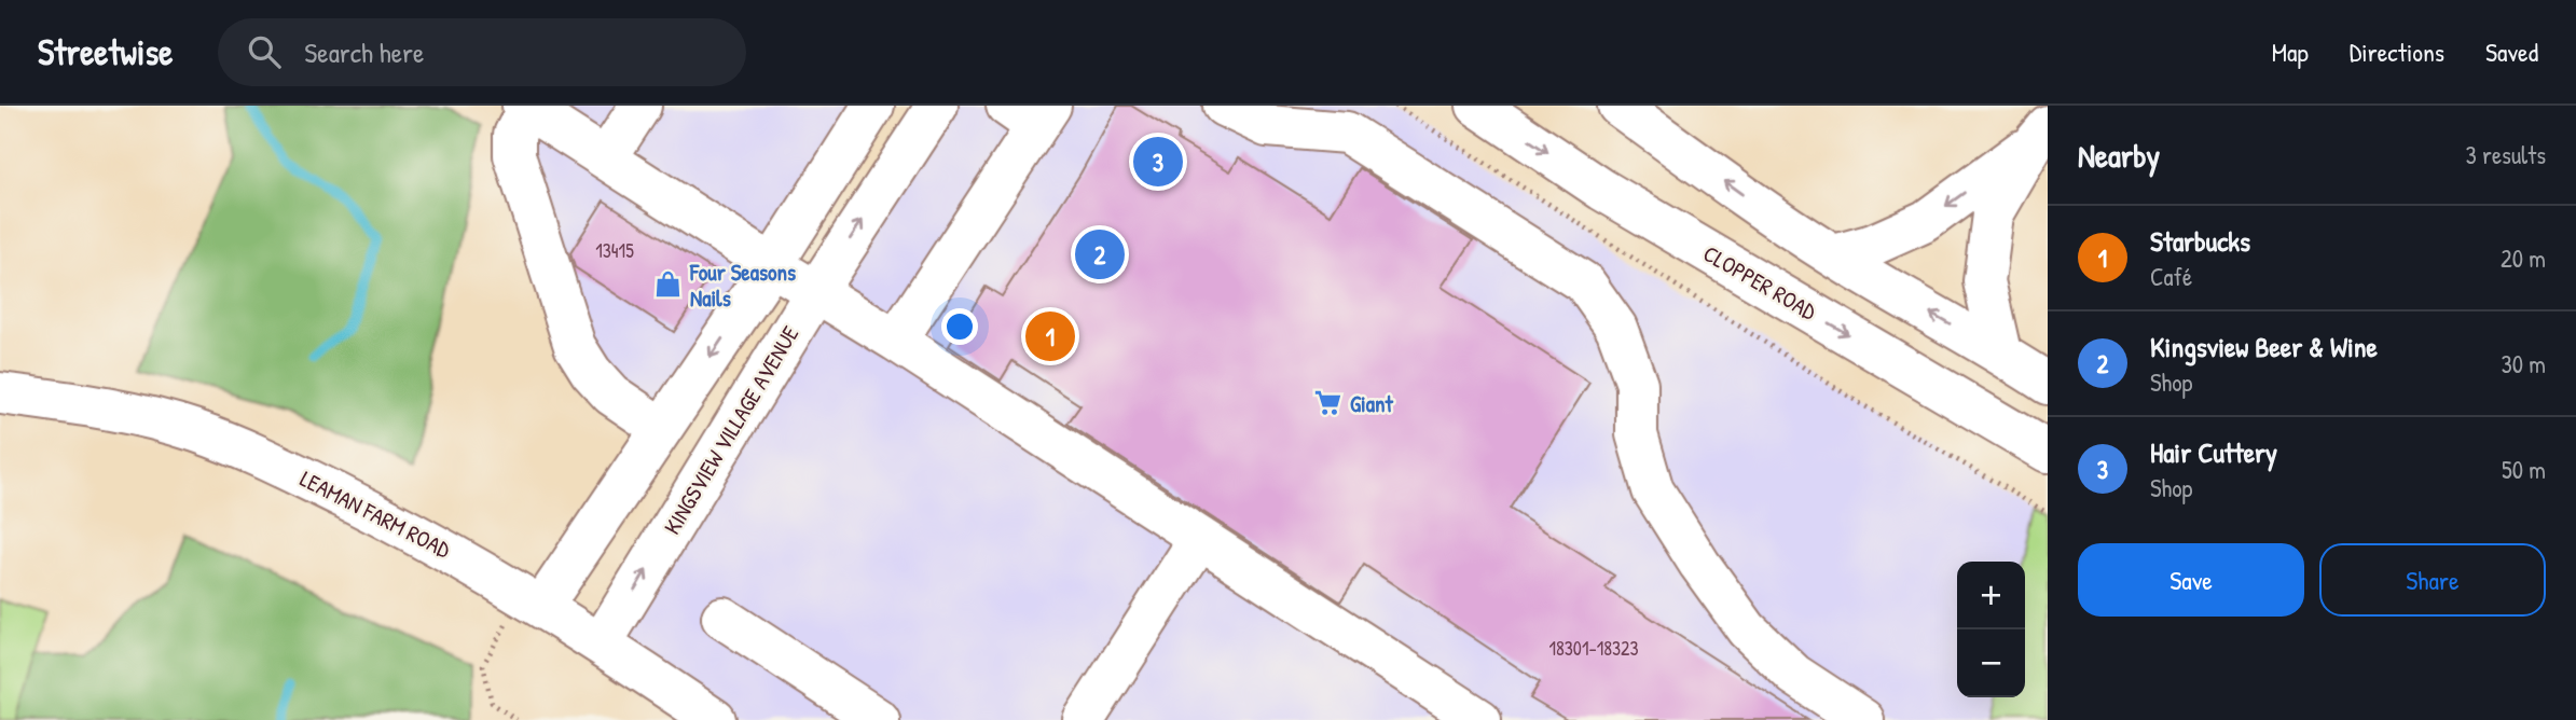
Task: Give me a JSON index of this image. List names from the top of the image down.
{
  "streets": {
    "street": ["CLOPPER ROAD", "KINGSVIEW VILLAGE AVENUE", "LEAMAN FARM ROAD"]
  },
  "crossings": [
    ["KINGSVIEW VILLAGE AVENUE", "LEAMAN FARM ROAD"]
  ],
  "places": {
    "shop": ["Four Seasons Nails"],
    "supermarket": ["Giant"]
  },
  "house_numbers": ["13415", "18301-18323"],
  "page": {
    "header": "Streetwise",
    "search": "Search here",
    "nav": ["Map", "Directions", "Saved"],
    "heading": ["Nearby", "3 results"],
    "pins": ["3", "2", "1"],
    "list": [
      {
        "mark": "1",
        "name": "Starbucks",
        "note": "Café",
        "value": "20 m"
      },
      {
        "mark": "2",
        "name": "Kingsview Beer & Wine",
        "note": "Shop",
        "value": "30 m"
      },
      {
        "mark": "3",
        "name": "Hair Cuttery",
        "note": "Shop",
        "value": "50 m"
      }
    ],
    "buttons": ["Save", "Share"],
    "map_buttons": ["+", "−"]
  }
}
